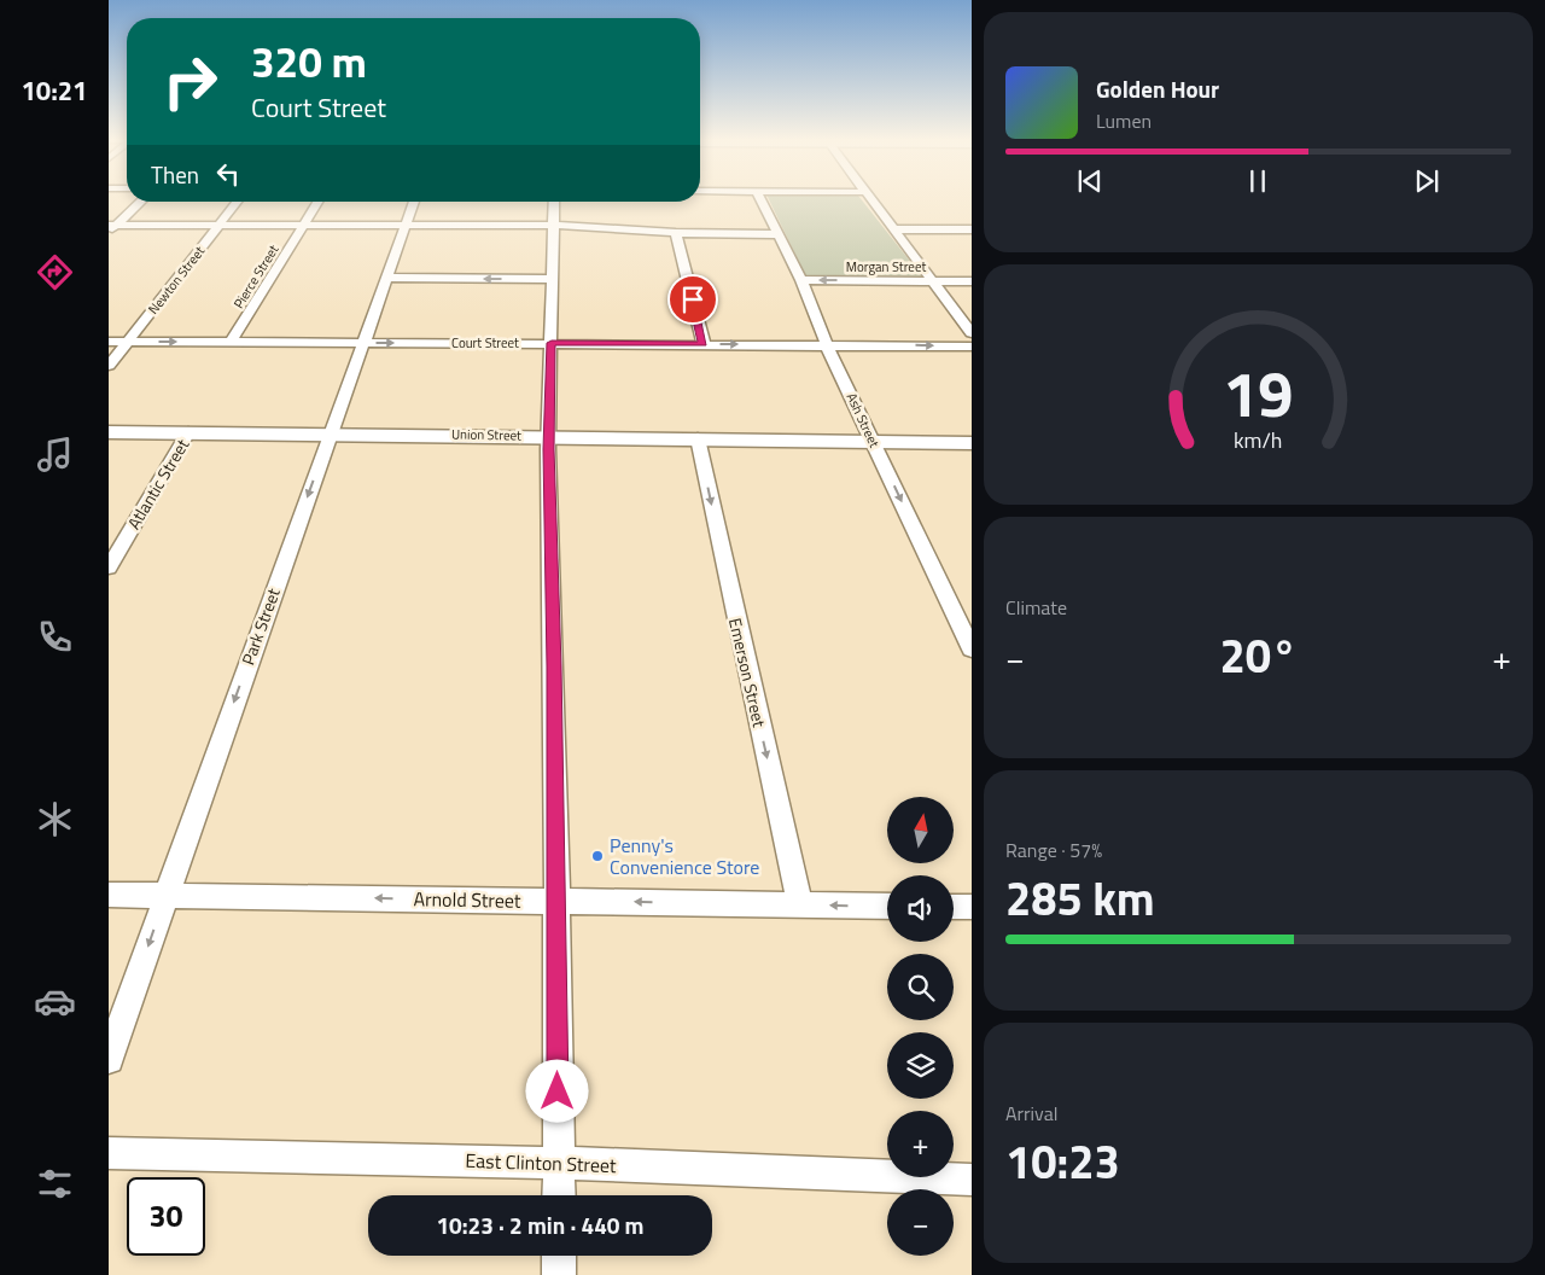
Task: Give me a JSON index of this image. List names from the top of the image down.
{
  "streets": {
    "main road": ["Union Street"],
    "street": [
      "Morgan Street",
      "Pierce Street",
      "Newton Street",
      "Court Street",
      "Ash Street",
      "Atlantic Street",
      "Park Street",
      "Emerson Street",
      "Arnold Street",
      "East Clinton Street"
    ]
  },
  "crossings": [
    ["Morgan Street", "Ash Street"],
    ["Pierce Street", "Court Street"],
    ["Newton Street", "Court Street"],
    ["Court Street", "Ash Street"],
    ["Court Street", "Park Street"],
    ["Ash Street", "Union Street"],
    ["Union Street", "Atlantic Street"],
    ["Union Street", "Park Street"],
    ["Union Street", "Emerson Street"],
    ["Park Street", "Arnold Street"],
    ["Emerson Street", "Arnold Street"]
  ],
  "one_way": [
    "Morgan Street",
    "Ash Street",
    "Park Street",
    "Emerson Street",
    "Arnold Street"
  ],
  "places": ["Penny's Convenience Store"],
  "north": "top",
  "page": {
    "tabs": "10:21",
    "turn": ["320 m", "Court Street"],
    "song": ["Golden Hour", "Lumen"],
    "then": "Then",
    "tile": [
      "Climate",
      ["Range · 57%", "285 km"],
      ["Arrival", "10:23"]
    ],
    "heat": ["−", "20°", "+"],
    "map_buttons": ["+", "−"],
    "limit": "30",
    "trip": "10:23 · 2 min · 440 m",
    "gauge": ["19", "km/h"]
  }
}
